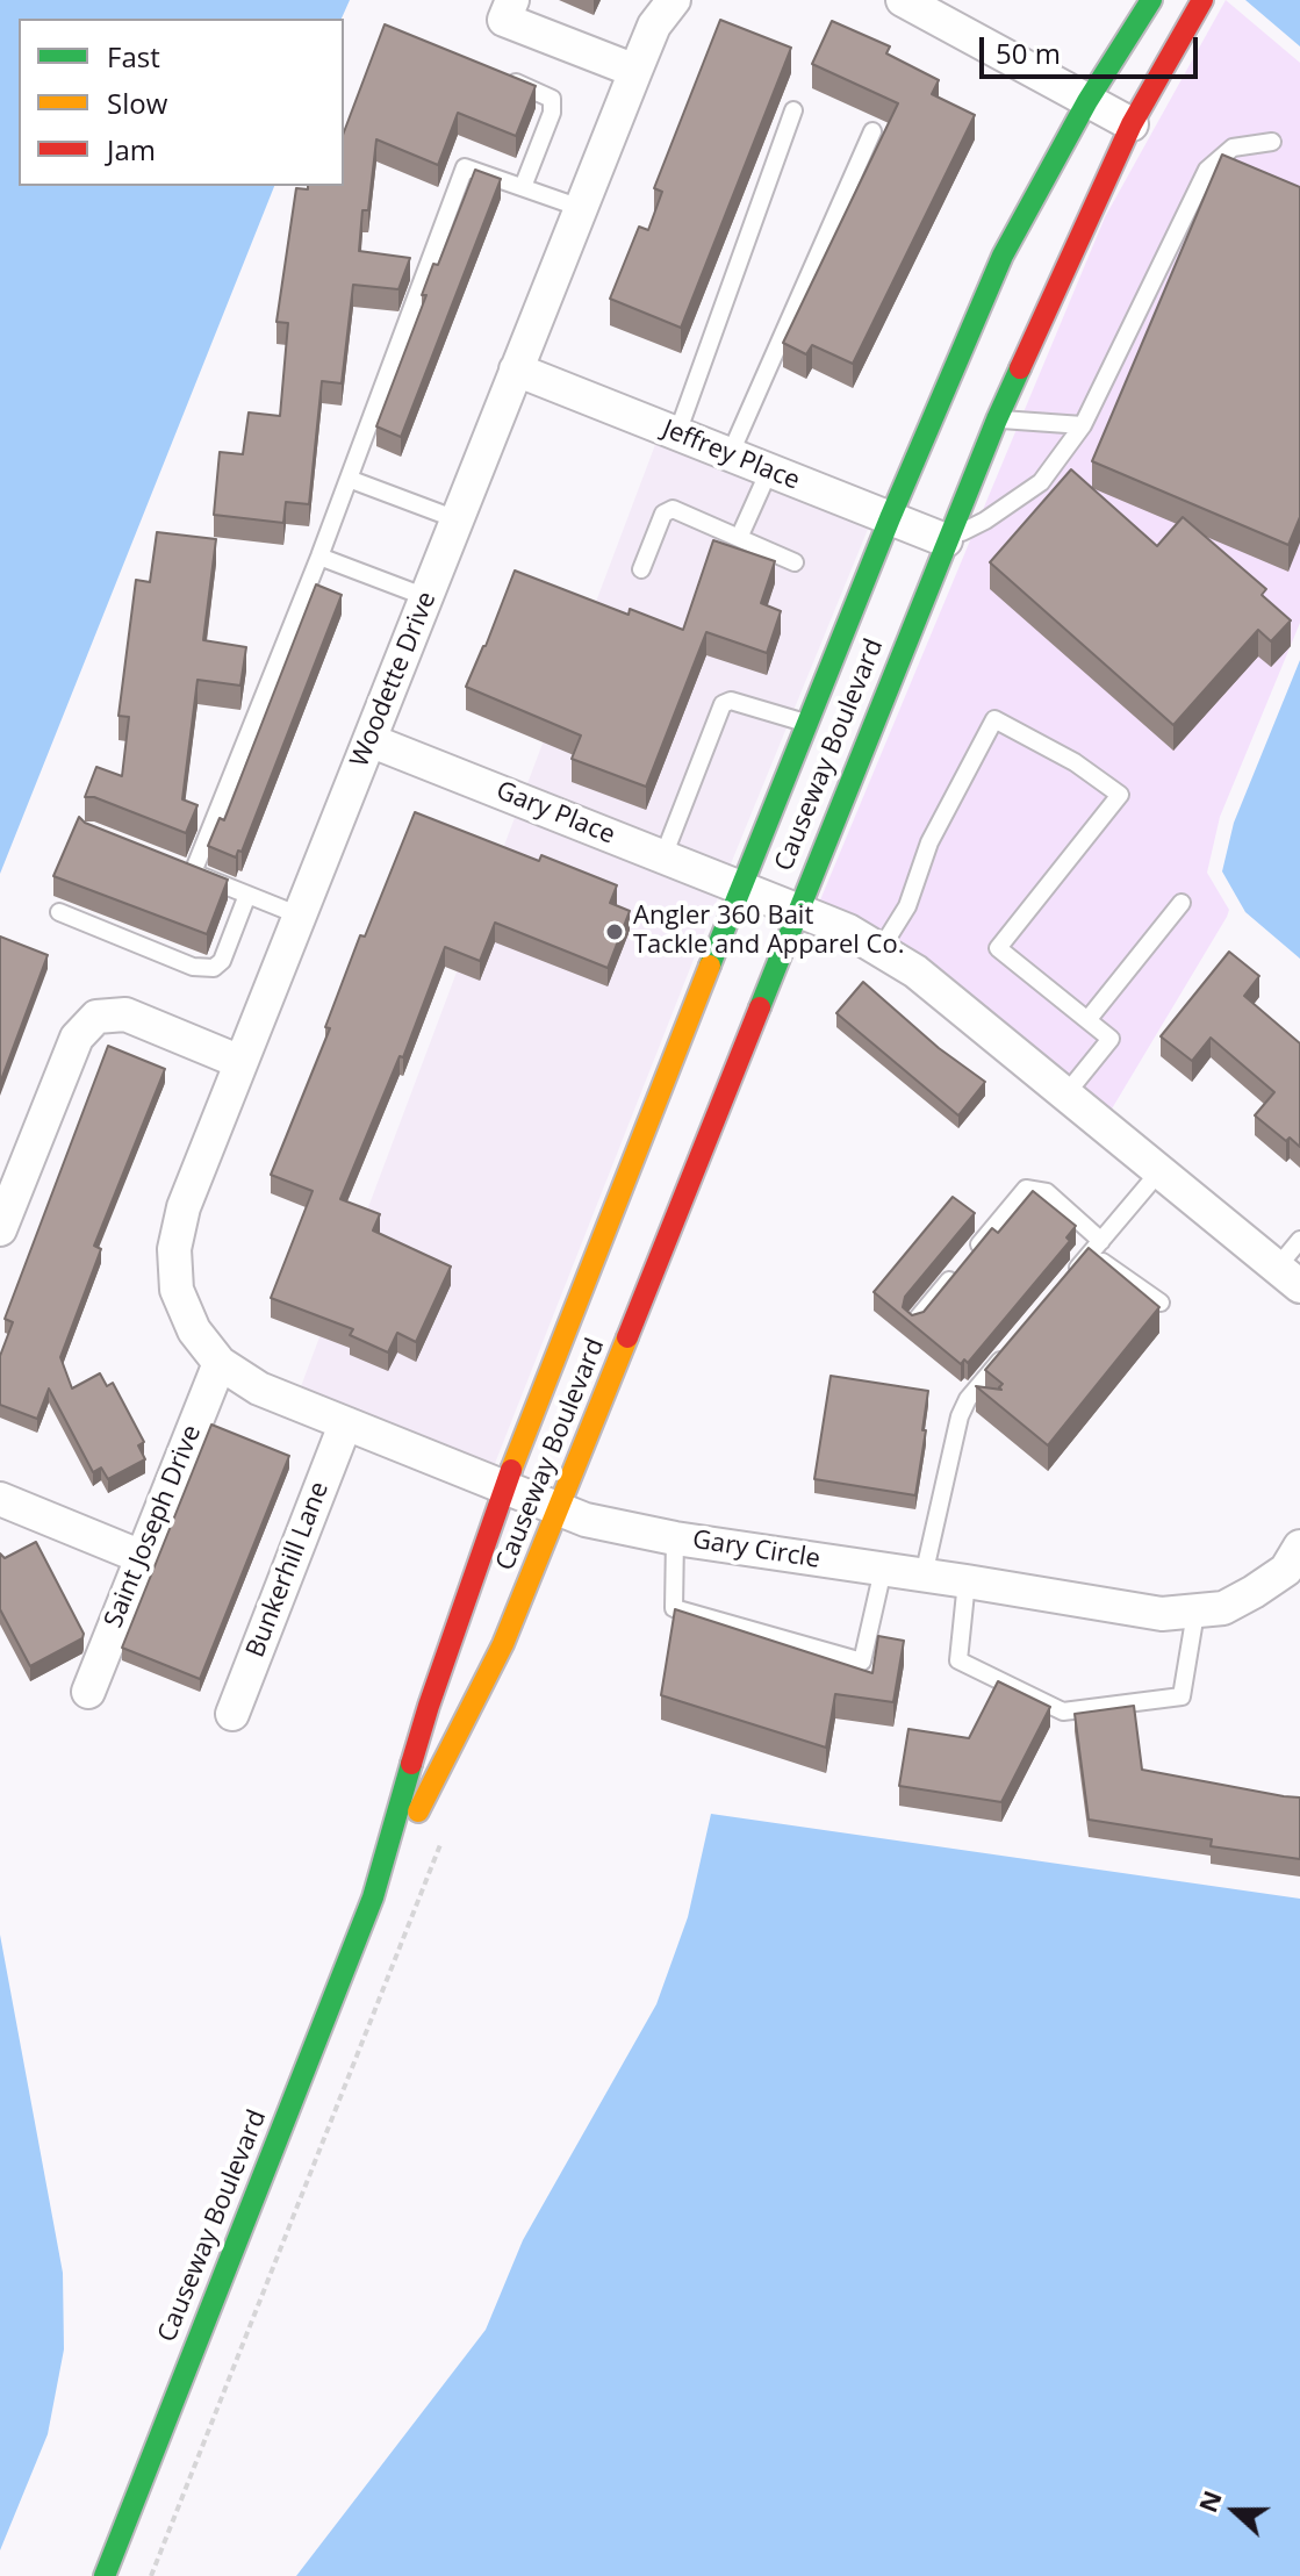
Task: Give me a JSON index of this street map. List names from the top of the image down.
{
  "streets": {
    "street": [
      "Jeffrey Place",
      "Woodette Drive",
      "Causeway Boulevard",
      "Gary Place",
      "Saint Joseph Drive",
      "Gary Circle",
      "Bunkerhill Lane"
    ]
  },
  "crossings": [
    ["Jeffrey Place", "Woodette Drive"],
    ["Jeffrey Place", "Causeway Boulevard"],
    ["Woodette Drive", "Gary Place"],
    ["Woodette Drive", "Saint Joseph Drive"],
    ["Woodette Drive", "Gary Circle"],
    ["Causeway Boulevard", "Gary Place"],
    ["Causeway Boulevard", "Gary Circle"],
    ["Saint Joseph Drive", "Gary Circle"],
    ["Gary Circle", "Bunkerhill Lane"]
  ],
  "places": ["Angler 360 Bait Tackle and Apparel Co."],
  "legend": ["Fast", "Slow", "Jam"],
  "scale_bar": "50 m",
  "north": "left"
}
